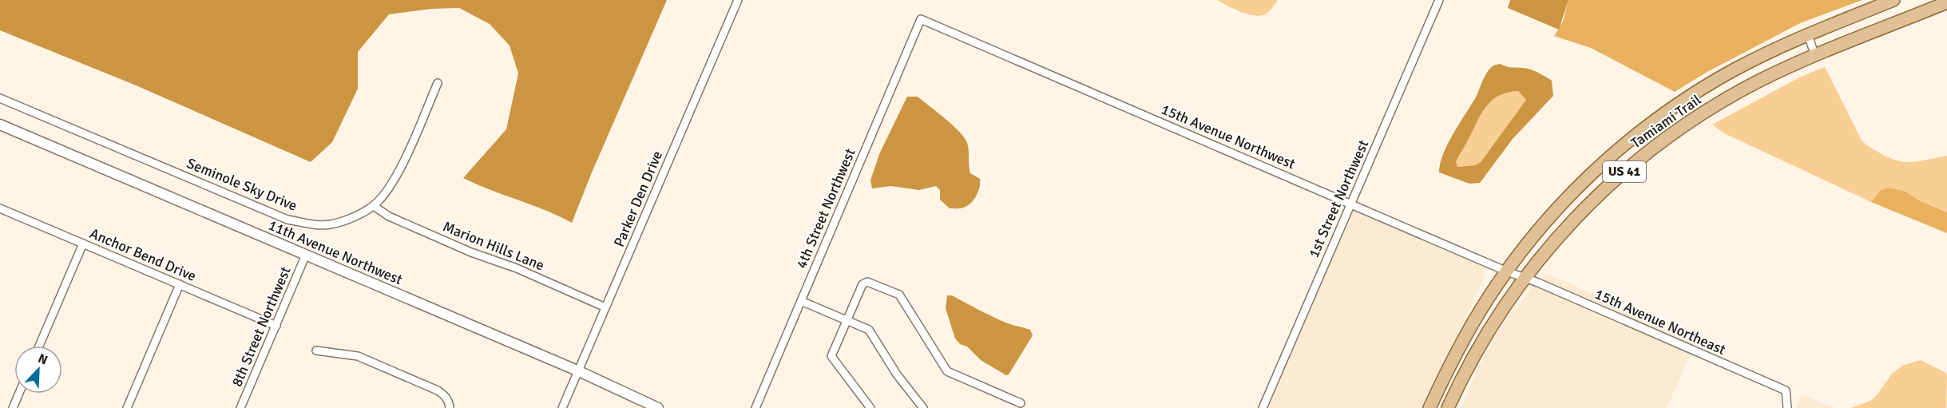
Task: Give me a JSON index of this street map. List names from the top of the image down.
{
  "streets": {
    "main road": ["Tamiami Trail", "US 41"],
    "street": [
      "15th Avenue Northwest",
      "Seminole Sky Drive",
      "Parker Den Drive",
      "1st Street Northwest",
      "4th Street Northwest",
      "Marion Hills Lane",
      "11th Avenue Northwest",
      "Anchor Bend Drive",
      "15th Avenue Northeast",
      "8th Street Northwest"
    ]
  },
  "crossings": [
    ["Tamiami Trail", "15th Avenue Northwest"],
    ["Tamiami Trail", "15th Avenue Northeast"],
    ["15th Avenue Northwest", "1st Street Northwest"],
    ["15th Avenue Northwest", "4th Street Northwest"],
    ["15th Avenue Northwest", "15th Avenue Northeast"],
    ["Seminole Sky Drive", "Marion Hills Lane"],
    ["Parker Den Drive", "Marion Hills Lane"],
    ["Parker Den Drive", "11th Avenue Northwest"],
    ["11th Avenue Northwest", "8th Street Northwest"],
    ["Anchor Bend Drive", "8th Street Northwest"]
  ],
  "north": "top right"
}
